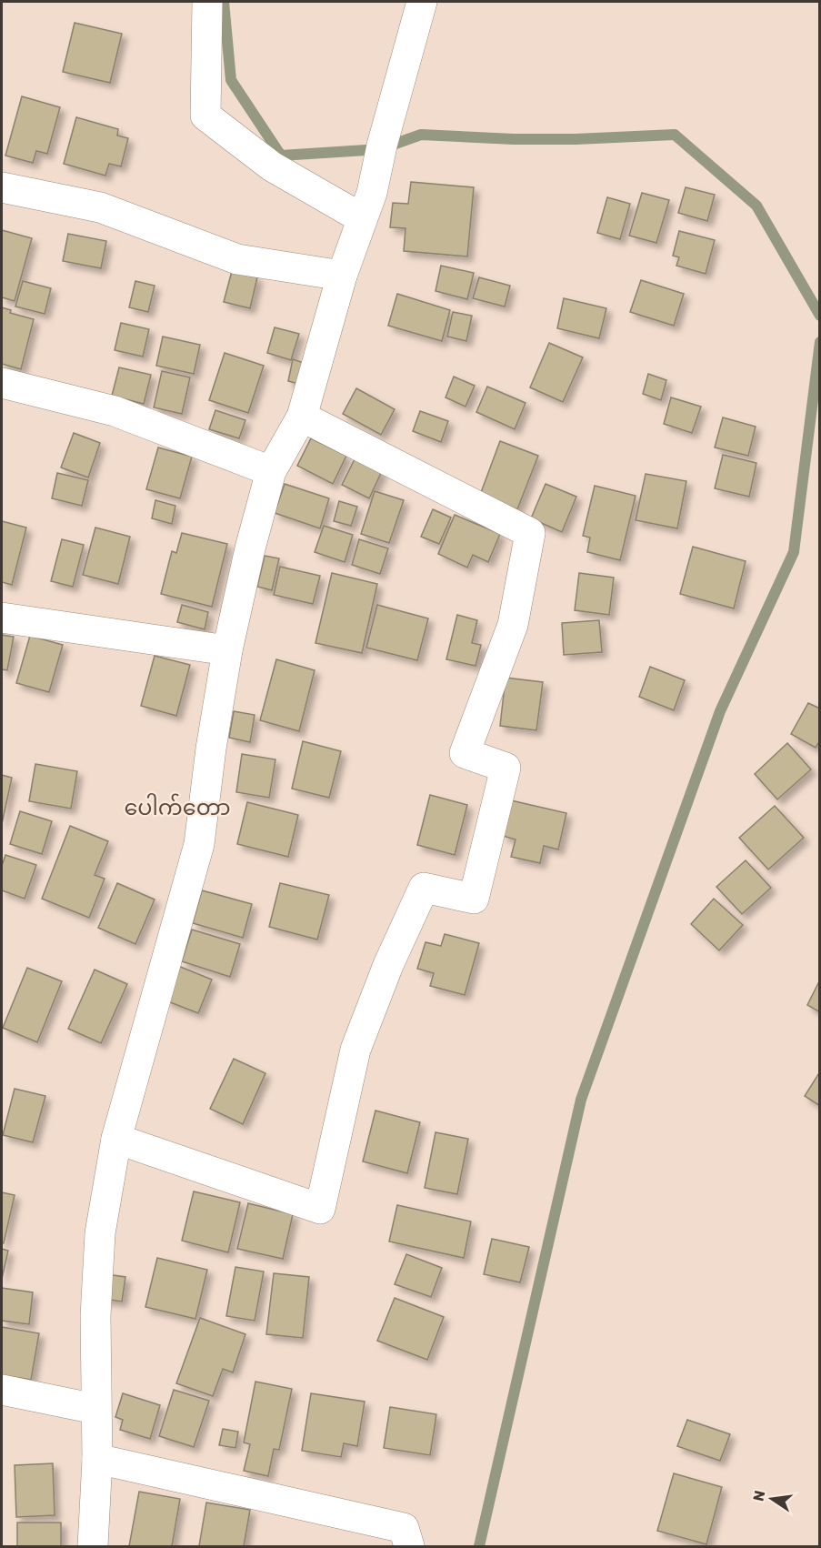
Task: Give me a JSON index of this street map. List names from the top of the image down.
{
  "districts": ["ပေါက်တော"],
  "north": "left"
}
